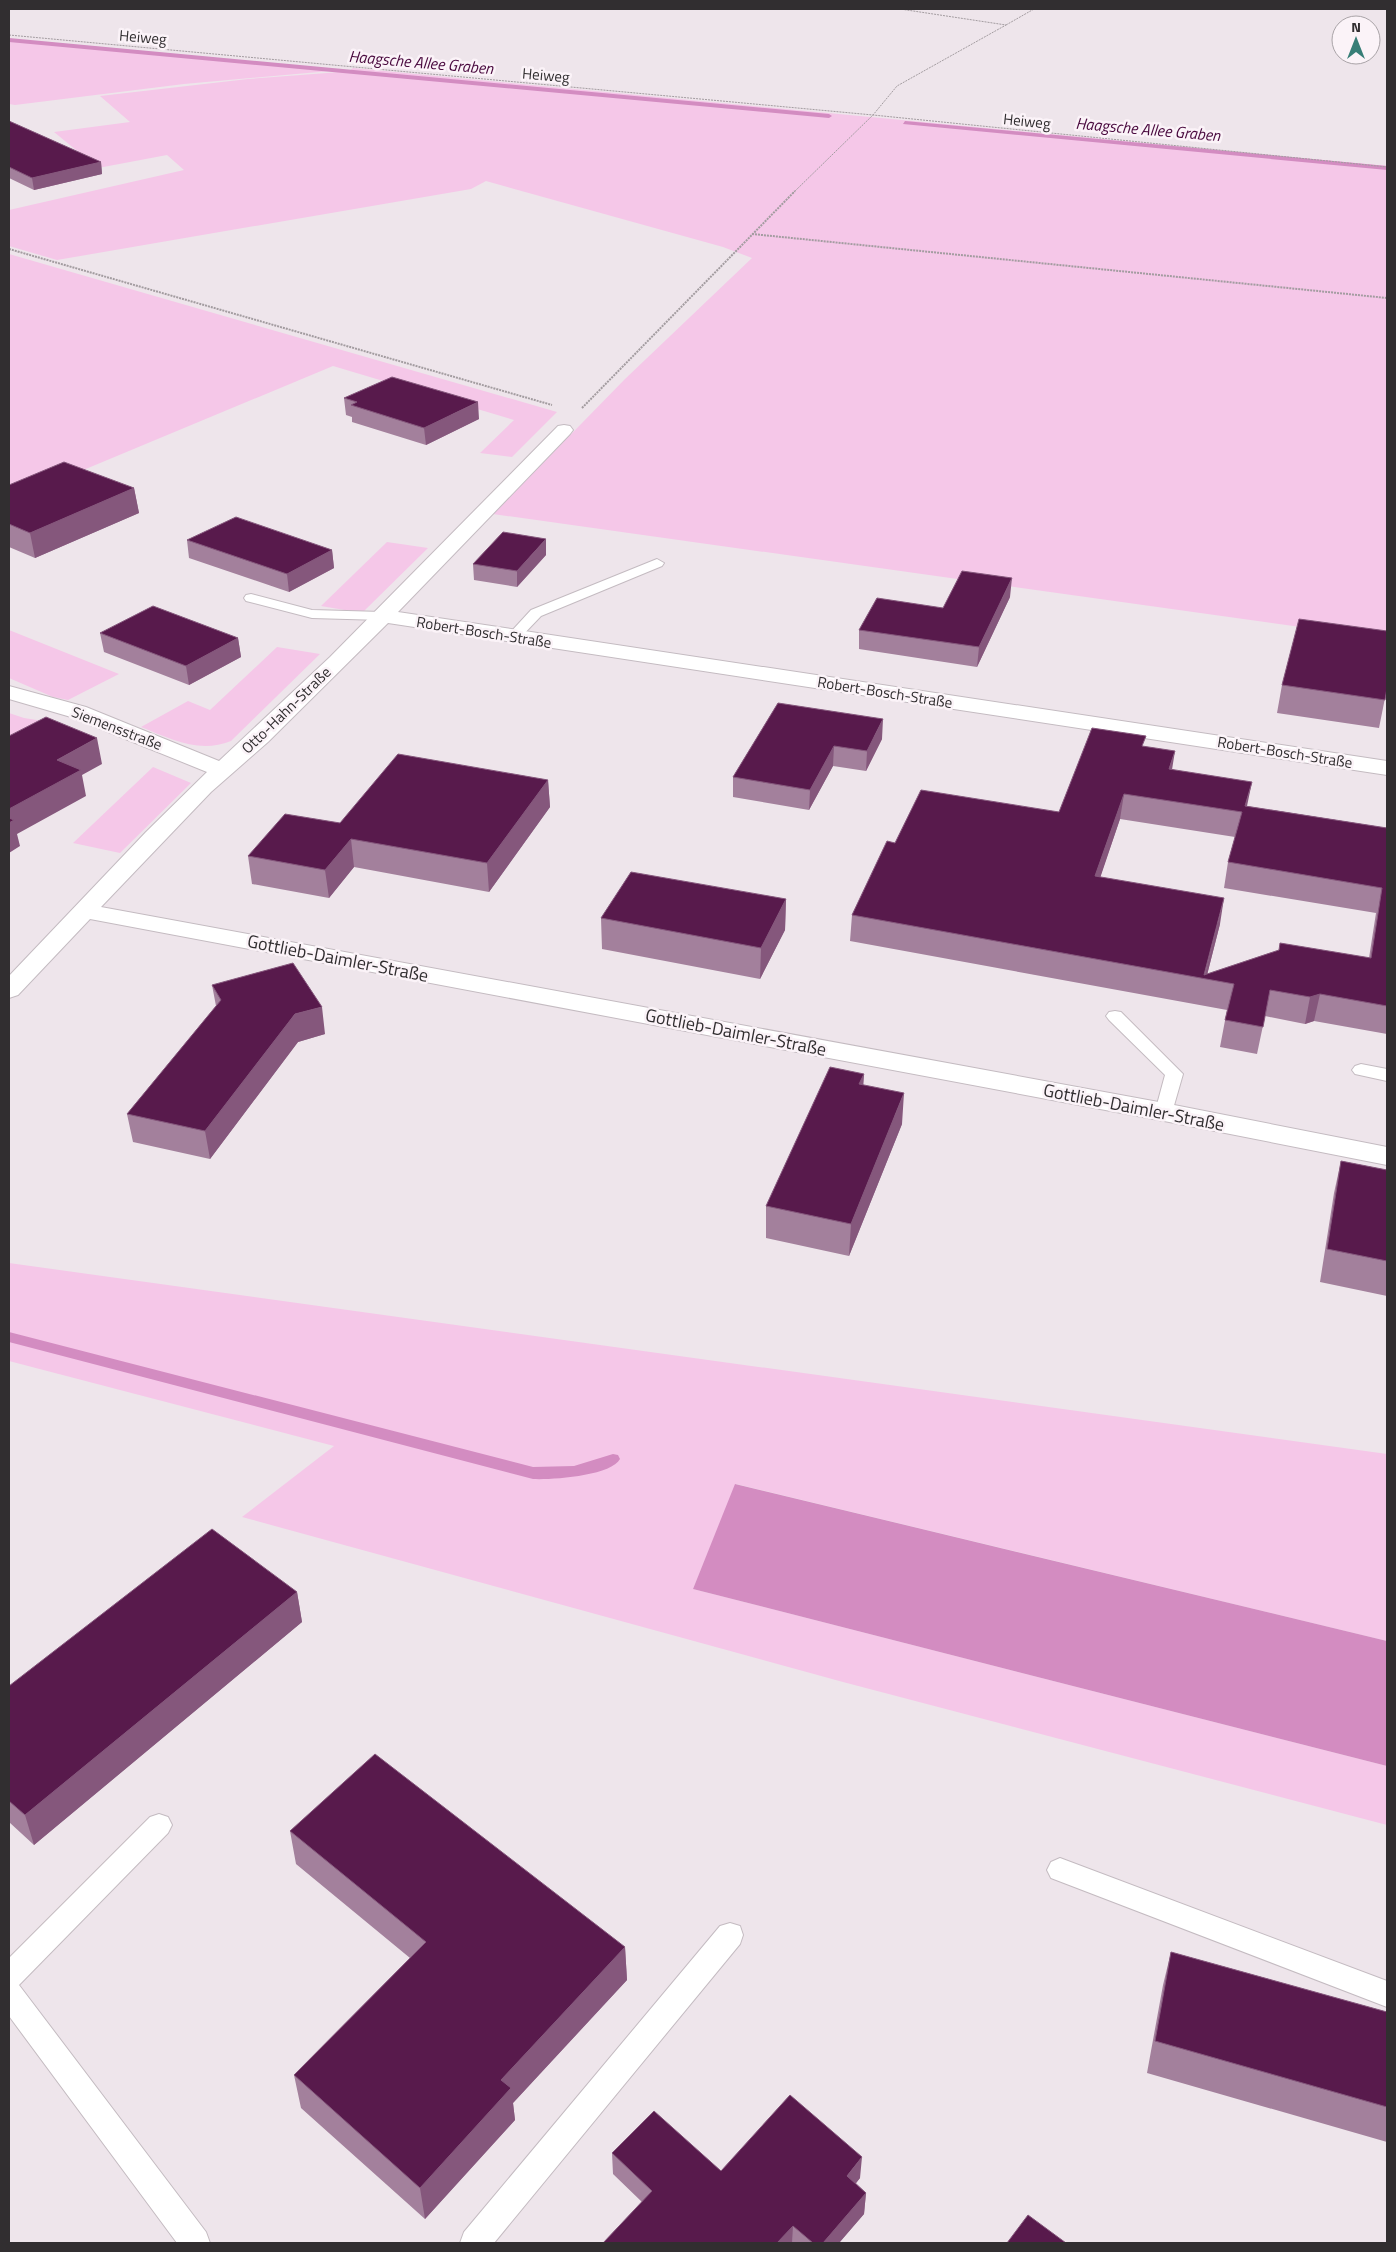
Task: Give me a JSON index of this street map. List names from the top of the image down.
{
  "streets": {
    "street": [
      "Robert-Bosch-Straße",
      "Otto-Hahn-Straße",
      "Siemensstraße",
      "Gottlieb-Daimler-Straße"
    ],
    "path": ["Heiweg"]
  },
  "crossings": [
    ["Robert-Bosch-Straße", "Otto-Hahn-Straße"],
    ["Otto-Hahn-Straße", "Siemensstraße"],
    ["Otto-Hahn-Straße", "Gottlieb-Daimler-Straße"]
  ],
  "water": ["Haagsche Allee Graben"],
  "north": "top"
}
